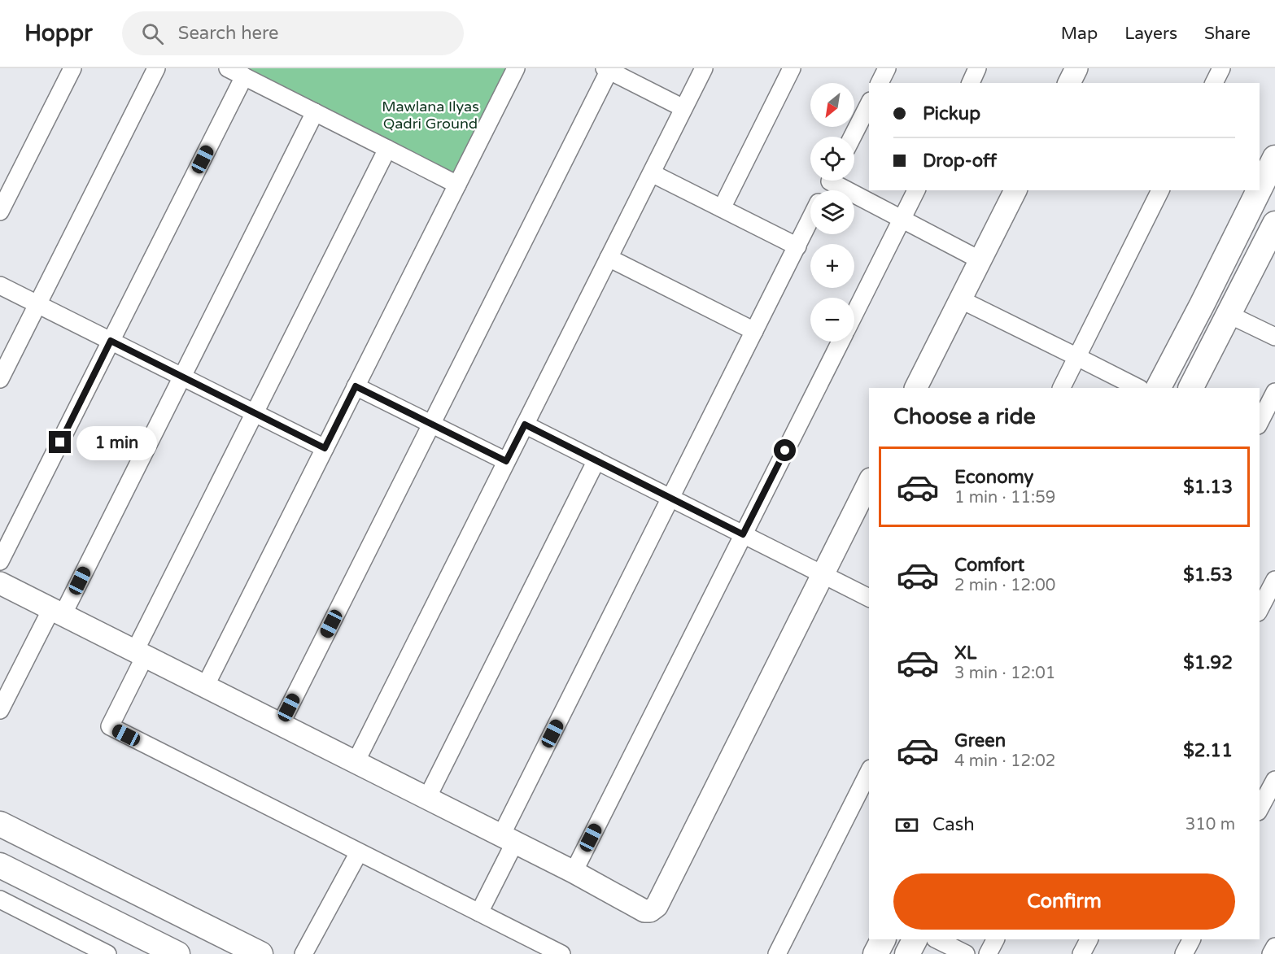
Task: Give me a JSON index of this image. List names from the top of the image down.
{
  "parks": ["Mawlana Ilyas Qadri Ground"],
  "north": "bottom left",
  "page": {
    "header": "Hoppr",
    "search": "Search here",
    "nav": ["Map", "Layers", "Share"],
    "map_buttons": ["+", "−"],
    "banner": ["Pickup", "Drop-off"],
    "heading": "Choose a ride",
    "bubble": "1 min",
    "list": [
      {
        "name": "Economy",
        "note": "1 min · 11:59",
        "value": "$1.13"
      },
      {
        "name": "Comfort",
        "note": "2 min · 12:00",
        "value": "$1.53"
      },
      {
        "name": "XL",
        "note": "3 min · 12:01",
        "value": "$1.92"
      },
      {
        "name": "Green",
        "note": "4 min · 12:02",
        "value": "$2.11"
      }
    ],
    "pay": ["Cash", "310 m"],
    "buttons": "Confirm"
  }
}
